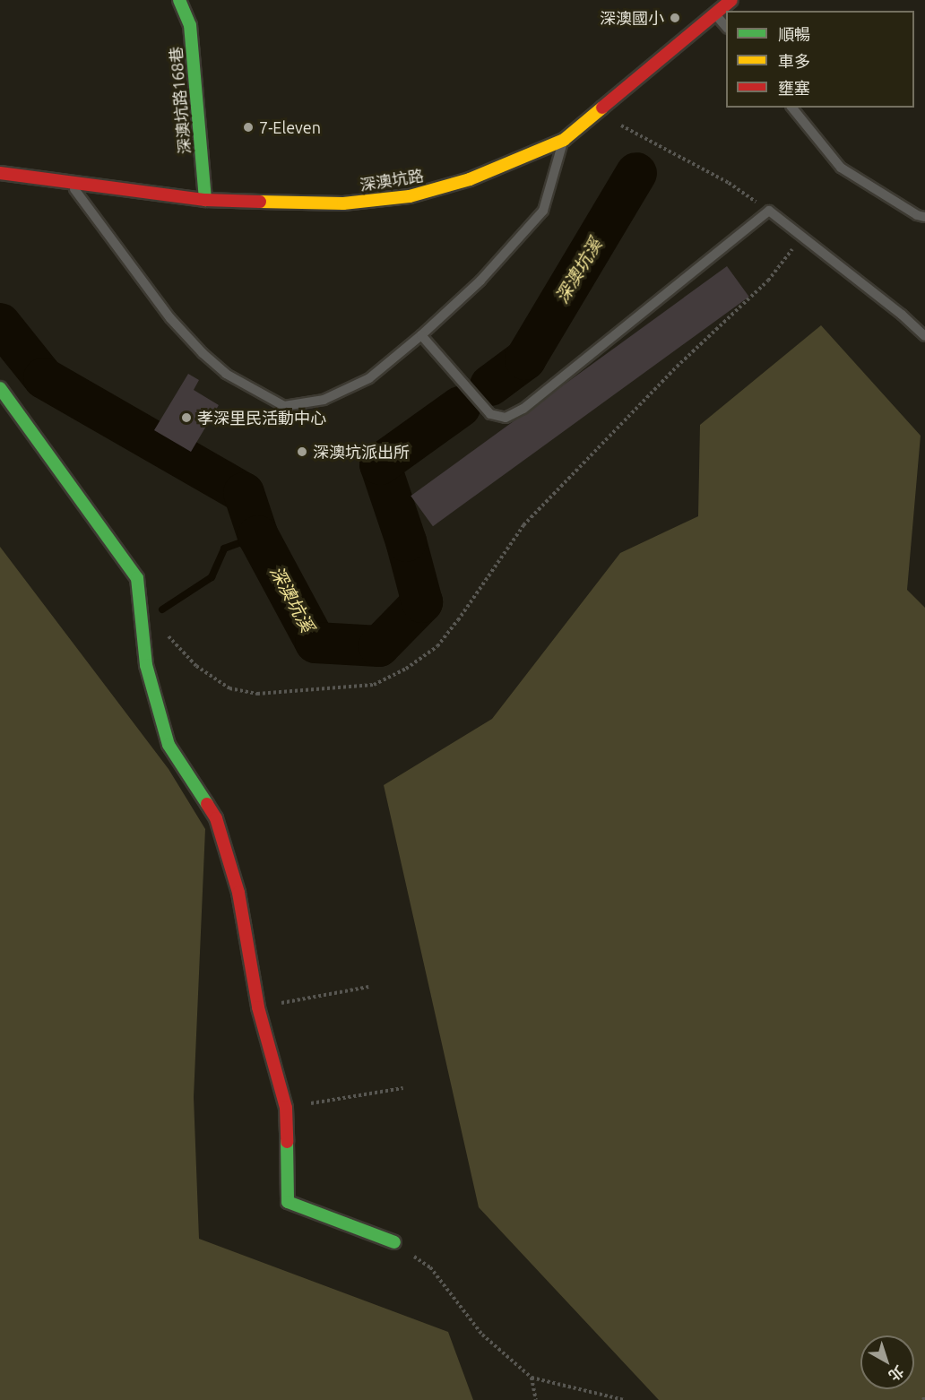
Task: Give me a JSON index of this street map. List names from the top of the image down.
{
  "streets": {
    "street": ["深澳坑路168巷", "深澳坑路"]
  },
  "crossings": [
    ["深澳坑路168巷", "深澳坑路"]
  ],
  "water": ["深澳坑溪"],
  "places": [
    "深澳國小",
    "7-Eleven",
    "孝深里民活動中心",
    "深澳坑派出所"
  ],
  "legend": ["順暢", "車多", "壅塞"],
  "north": "bottom right"
}
